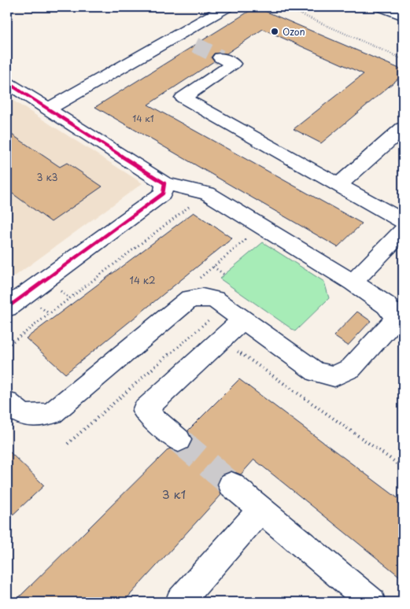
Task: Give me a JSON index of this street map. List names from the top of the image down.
{
  "places": ["Ozon"],
  "house_numbers": [
    "14 к1",
    "3 к3",
    "14 к2",
    "3 к1"
  ]
}
